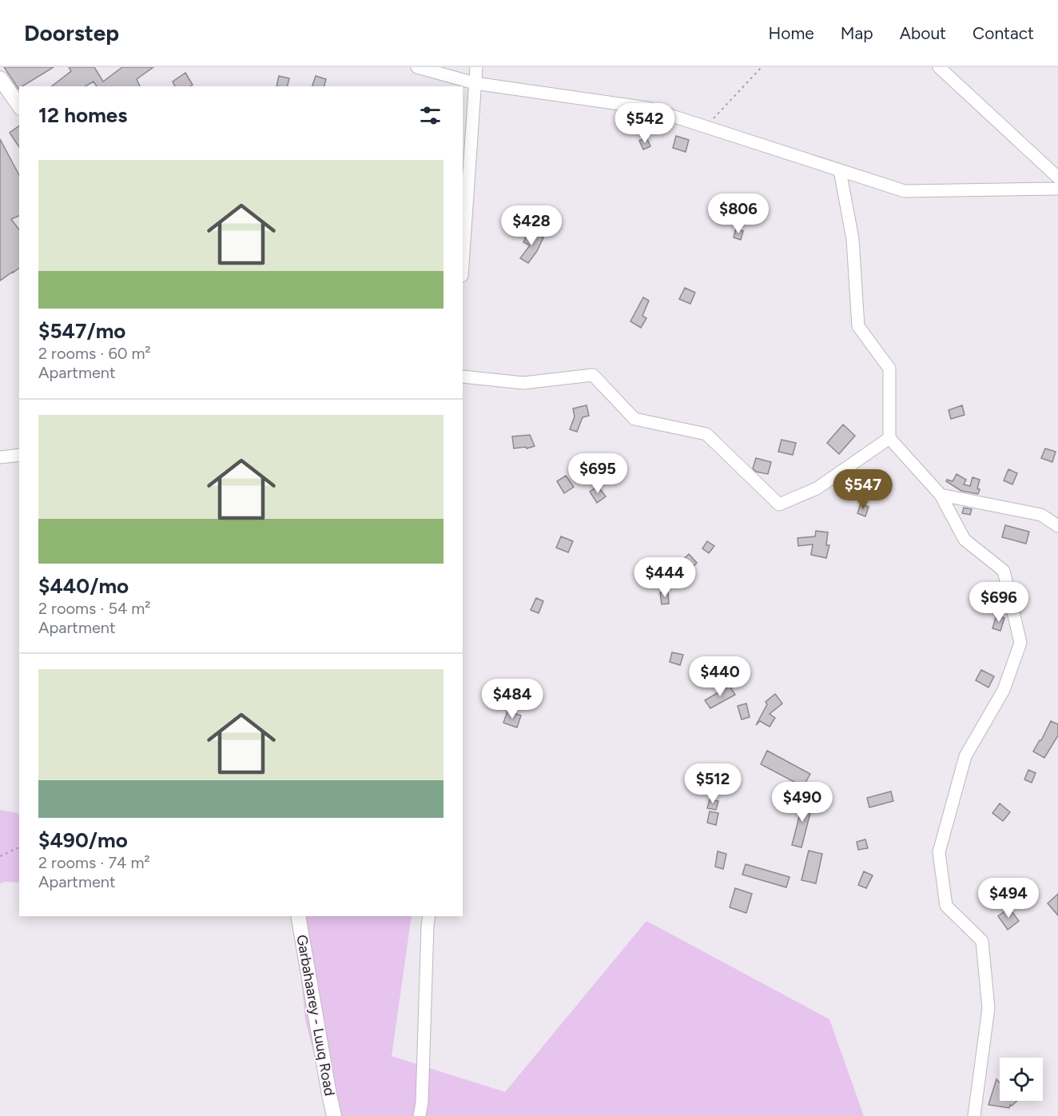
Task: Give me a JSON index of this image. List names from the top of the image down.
{
  "streets": {
    "street": ["Garbahaarey - Luuq Road"]
  },
  "page": {
    "header": "Doorstep",
    "nav": [
      "Home",
      "Map",
      "About",
      "Contact"
    ],
    "heading": "12 homes",
    "price": [
      "$542",
      "$806",
      "$428",
      "$695",
      "$547",
      "$444",
      "$696",
      "$440",
      "$484",
      "$512",
      "$490",
      "$494"
    ],
    "list": [
      {
        "name": "$547/mo",
        "note": "2 rooms · 60 m² · Apartment"
      },
      {
        "name": "$440/mo",
        "note": "2 rooms · 54 m² · Apartment"
      },
      {
        "name": "$490/mo",
        "note": "2 rooms · 74 m² · Apartment"
      }
    ]
  }
}
